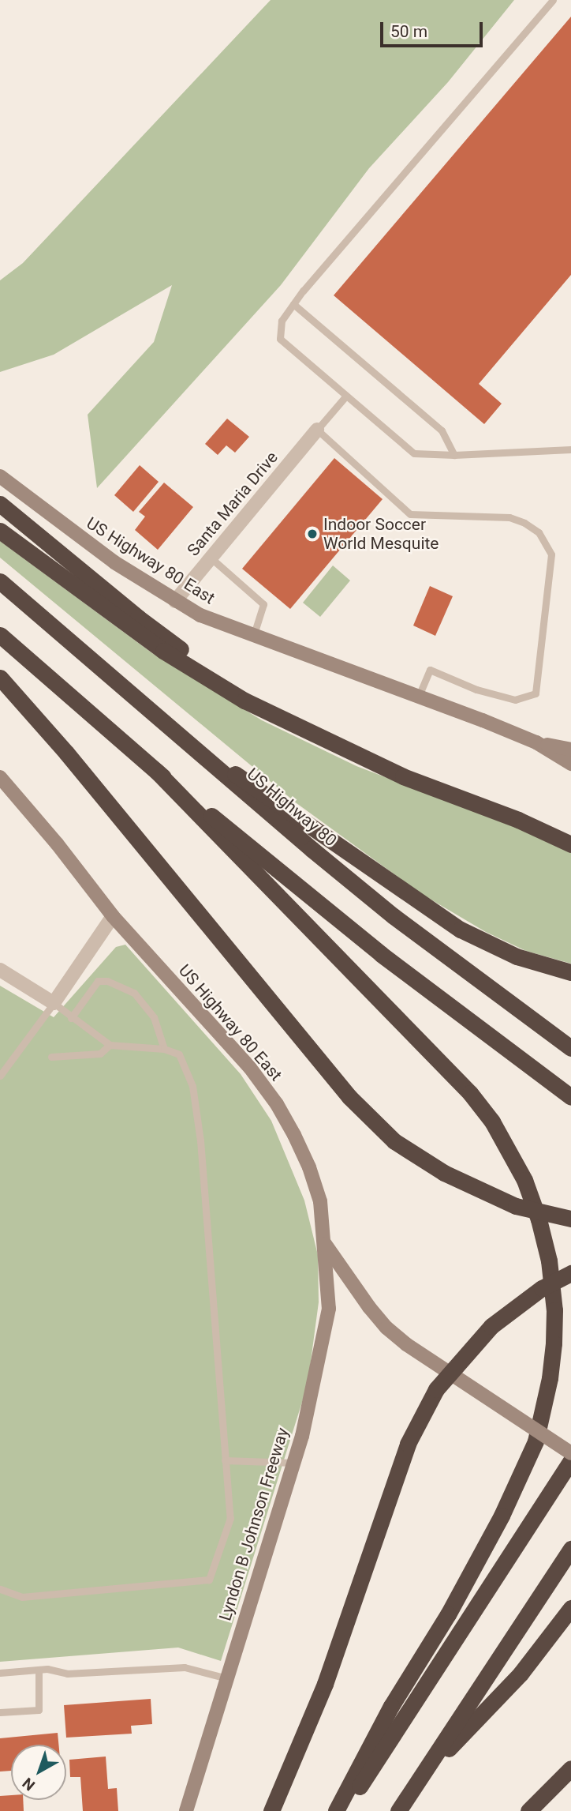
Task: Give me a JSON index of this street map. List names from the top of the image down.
{
  "streets": {
    "highway": ["US Highway 80"],
    "main road": ["US Highway 80 East", "Lyndon B Johnson Freeway"],
    "street": ["Santa Maria Drive"]
  },
  "crossings": [
    ["Santa Maria Drive", "US Highway 80 East"],
    ["US Highway 80 East", "Lyndon B Johnson Freeway"]
  ],
  "places": ["Indoor Soccer World Mesquite"],
  "scale_bar": "50 m",
  "north": "bottom left"
}
